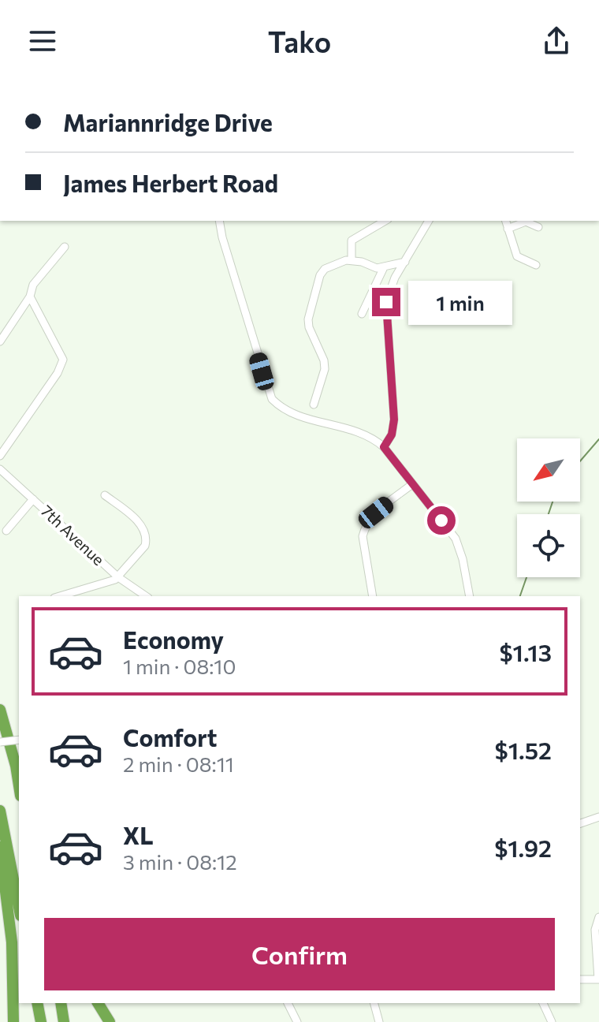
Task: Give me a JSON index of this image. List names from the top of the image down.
{
  "streets": {
    "street": ["7th Avenue"]
  },
  "north": "bottom left",
  "page": {
    "header": "Tako",
    "banner": ["Mariannridge Drive", "James Herbert Road"],
    "bubble": "1 min",
    "list": [
      {
        "name": "Economy",
        "note": "1 min · 08:10",
        "value": "$1.13"
      },
      {
        "name": "Comfort",
        "note": "2 min · 08:11",
        "value": "$1.52"
      },
      {
        "name": "XL",
        "note": "3 min · 08:12",
        "value": "$1.92"
      }
    ],
    "buttons": "Confirm"
  }
}
